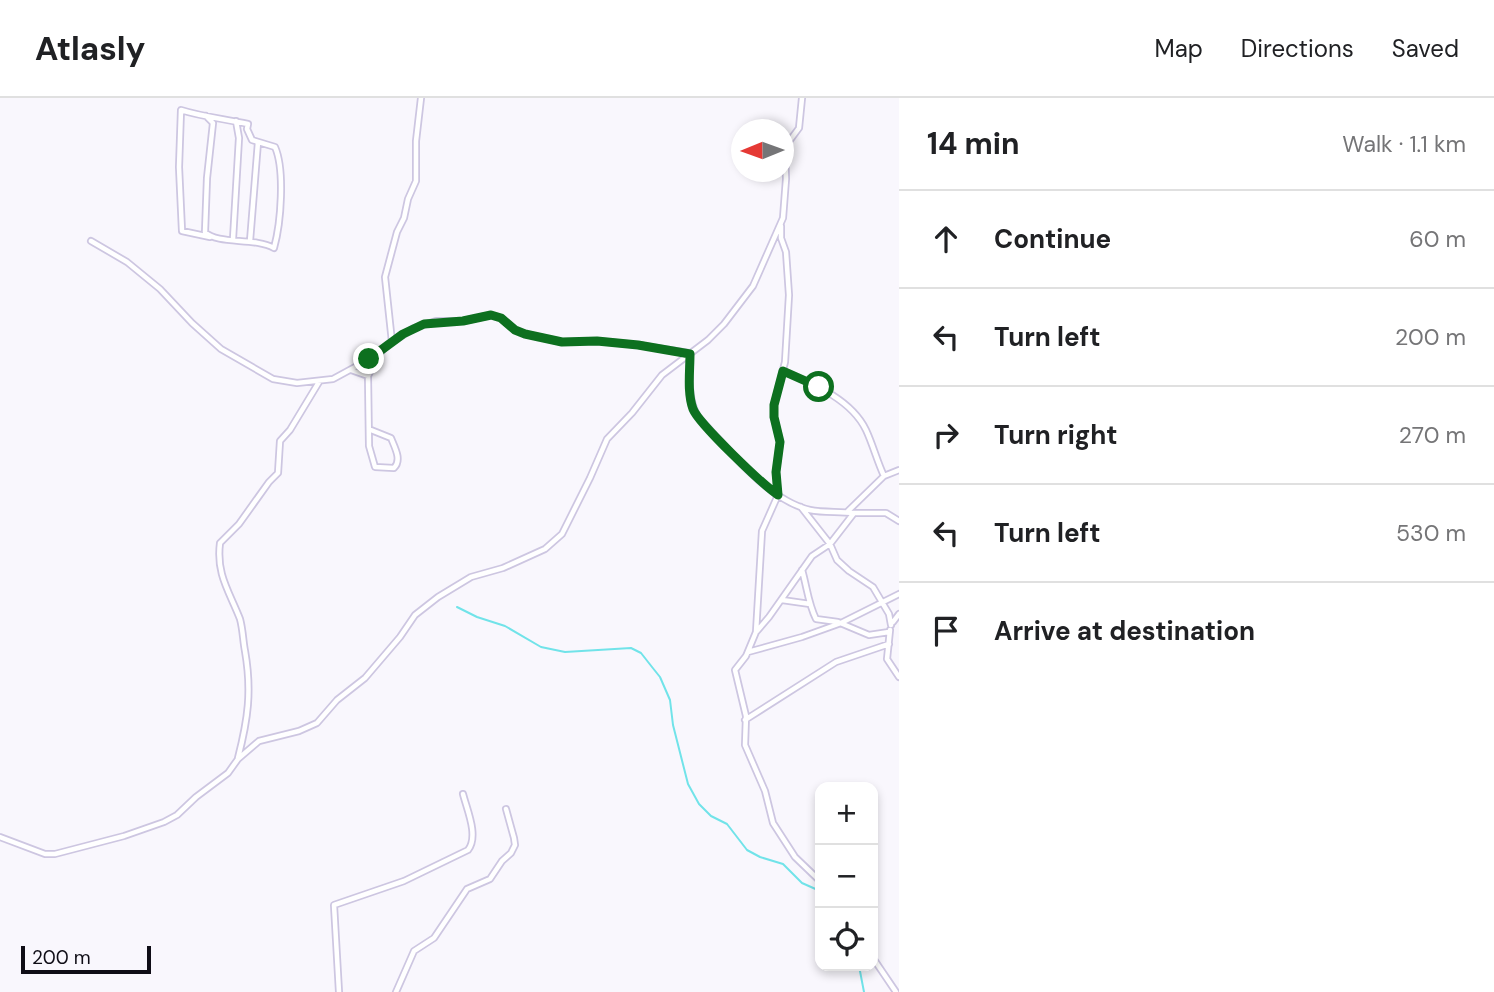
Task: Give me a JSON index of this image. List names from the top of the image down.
{
  "scale_bar": "200 m",
  "north": "left",
  "page": {
    "header": "Atlasly",
    "nav": ["Map", "Directions", "Saved"],
    "heading": ["14 min", "Walk · 1.1 km"],
    "list": [
      ["Continue", "60 m"],
      ["Turn left", "200 m"],
      ["Turn right", "270 m"],
      ["Turn left", "530 m"],
      "Arrive at destination"
    ],
    "map_buttons": ["+", "−"],
    "scale": "200 m"
  }
}
